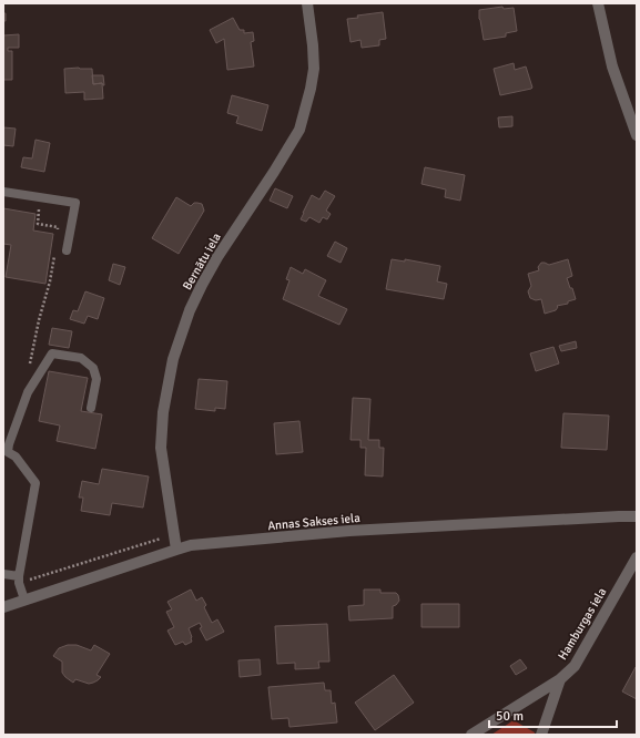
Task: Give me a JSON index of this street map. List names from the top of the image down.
{
  "streets": {
    "street": ["Bernātu iela", "Annas Sakses iela", "Hamburgas iela"]
  },
  "crossings": [
    ["Bernātu iela", "Annas Sakses iela"]
  ],
  "scale_bar": "50 m"
}
